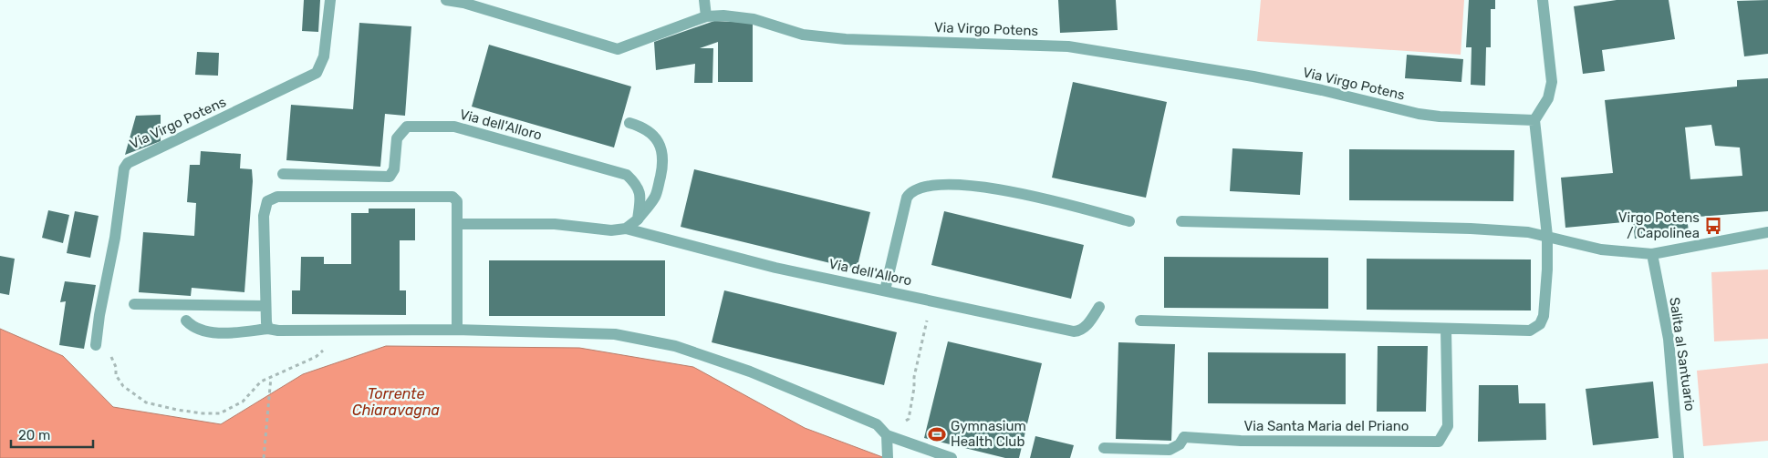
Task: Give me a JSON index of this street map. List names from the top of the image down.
{
  "streets": {
    "street": [
      "Via Virgo Potens",
      "Via dell'Alloro",
      "Salita al Santuario",
      "Via Santa Maria del Priano"
    ]
  },
  "water": ["Torrente Chiaravagna"],
  "places": {
    "bus stop": ["Virgo Potens / Capolinea"],
    "sports": ["Gymnasium Health Club"]
  },
  "scale_bar": "20 m"
}
